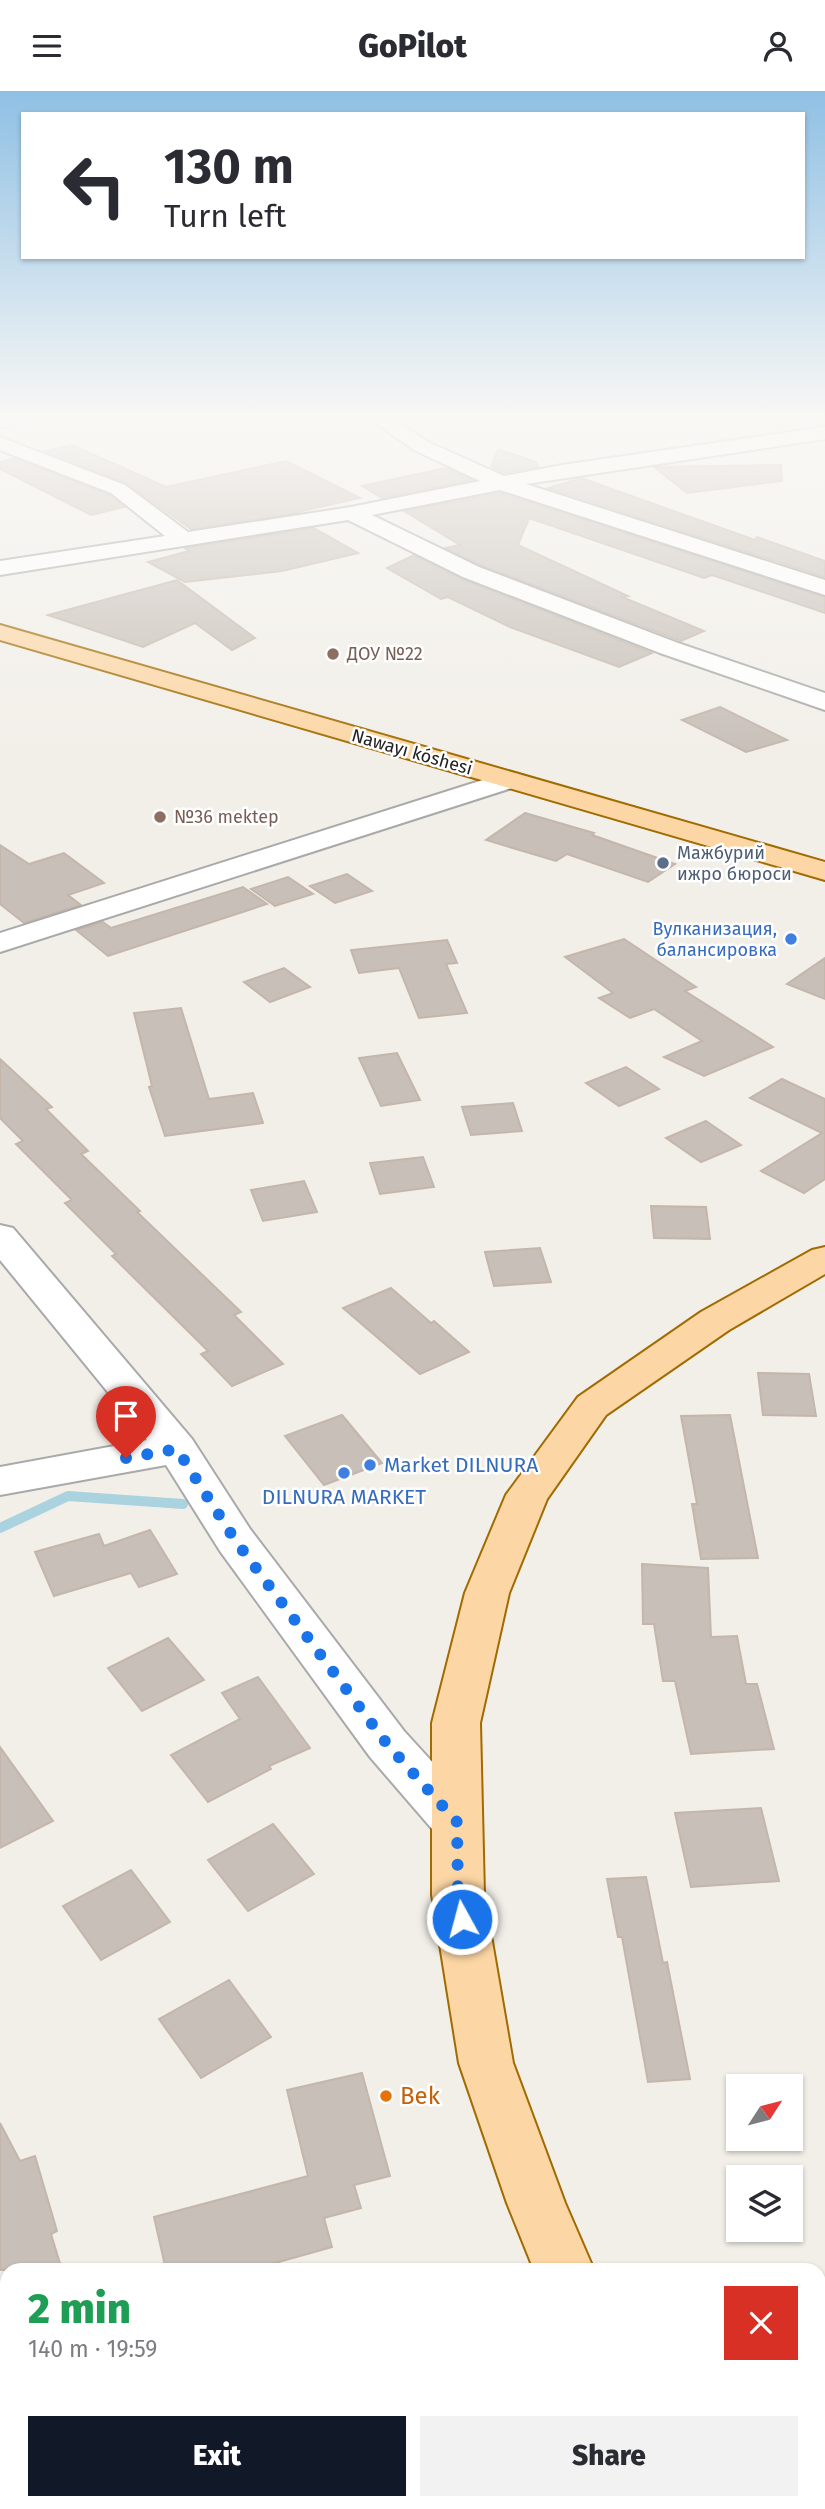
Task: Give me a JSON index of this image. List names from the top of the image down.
{
  "streets": {
    "main road": ["Nawayı kóshesi"]
  },
  "places": [
    "ДОУ №22",
    "№36 mektep",
    "Мажбурий ижро бюроси",
    "Вулканизация, балансировка",
    "Market DILNURA",
    "DILNURA MARKET",
    "Bek"
  ],
  "north": "top right",
  "page": {
    "header": "GoPilot",
    "turn": ["130 m", "Turn left"],
    "heading": ["2 min", "140 m · 19:59"],
    "buttons": ["Exit", "Share"]
  }
}
